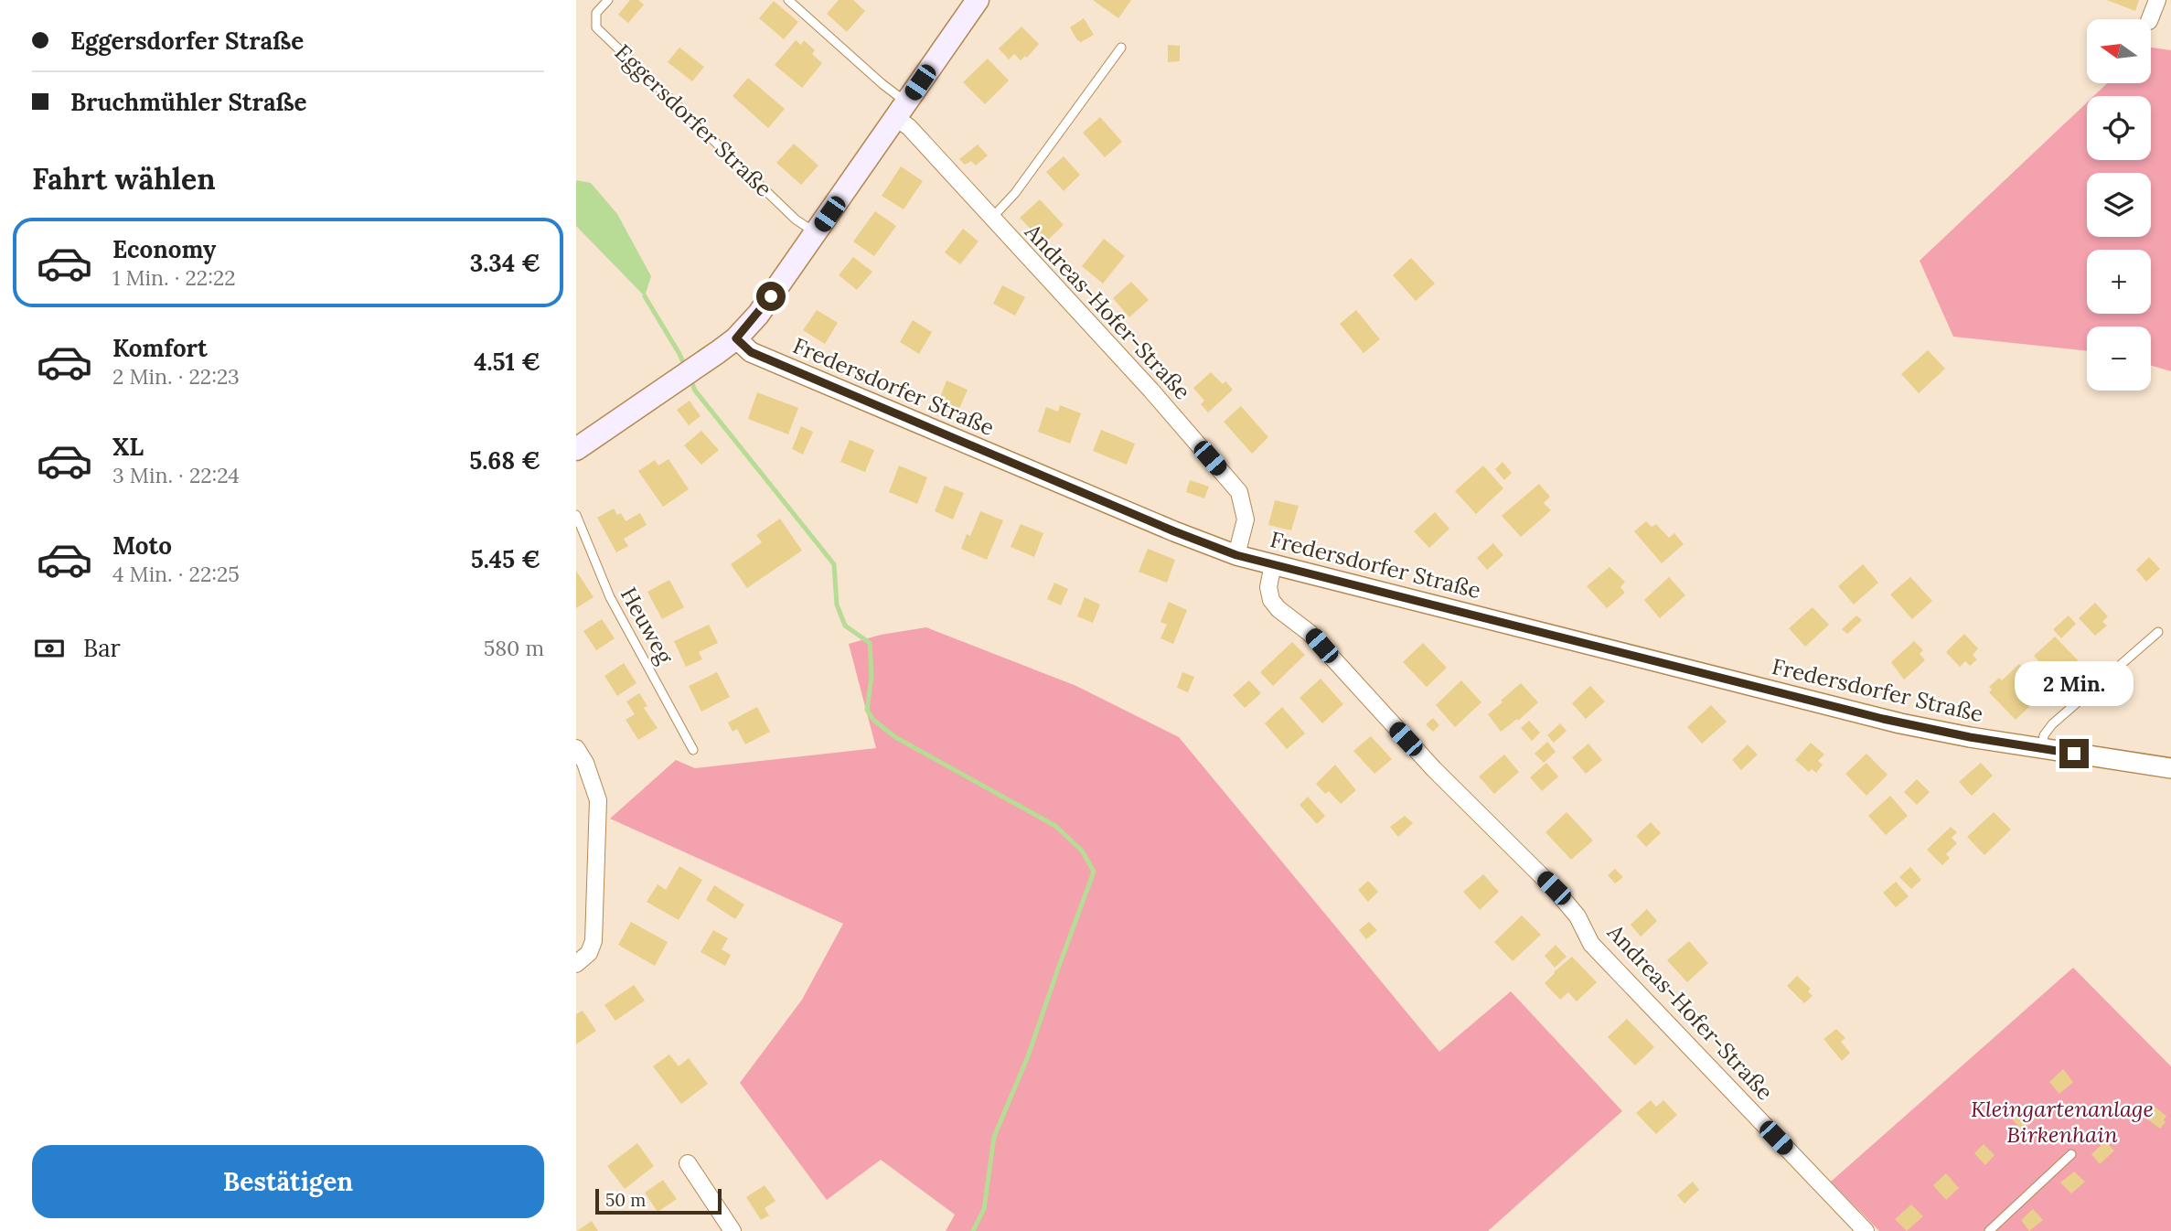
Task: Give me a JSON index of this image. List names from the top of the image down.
{
  "streets": {
    "street": ["Andreas-Hofer-Straße", "Fredersdorfer Straße"],
    "lane": ["Eggersdorfer Straße", "Heuweg"]
  },
  "crossings": [
    ["Andreas-Hofer-Straße", "Fredersdorfer Straße"]
  ],
  "parks": ["Kleingartenanlage Birkenhain"],
  "scale_bar": "50 m",
  "north": "left",
  "page": {
    "banner": ["Eggersdorfer Straße", "Bruchmühler Straße"],
    "map_buttons": ["+", "−"],
    "heading": "Fahrt wählen",
    "list": [
      {
        "name": "Economy",
        "note": "1 Min. · 22:22",
        "value": "3.34 €"
      },
      {
        "name": "Komfort",
        "note": "2 Min. · 22:23",
        "value": "4.51 €"
      },
      {
        "name": "XL",
        "note": "3 Min. · 22:24",
        "value": "5.68 €"
      },
      {
        "name": "Moto",
        "note": "4 Min. · 22:25",
        "value": "5.45 €"
      }
    ],
    "pay": ["Bar", "580 m"],
    "bubble": "2 Min.",
    "buttons": "Bestätigen",
    "scale": "50 m"
  }
}
